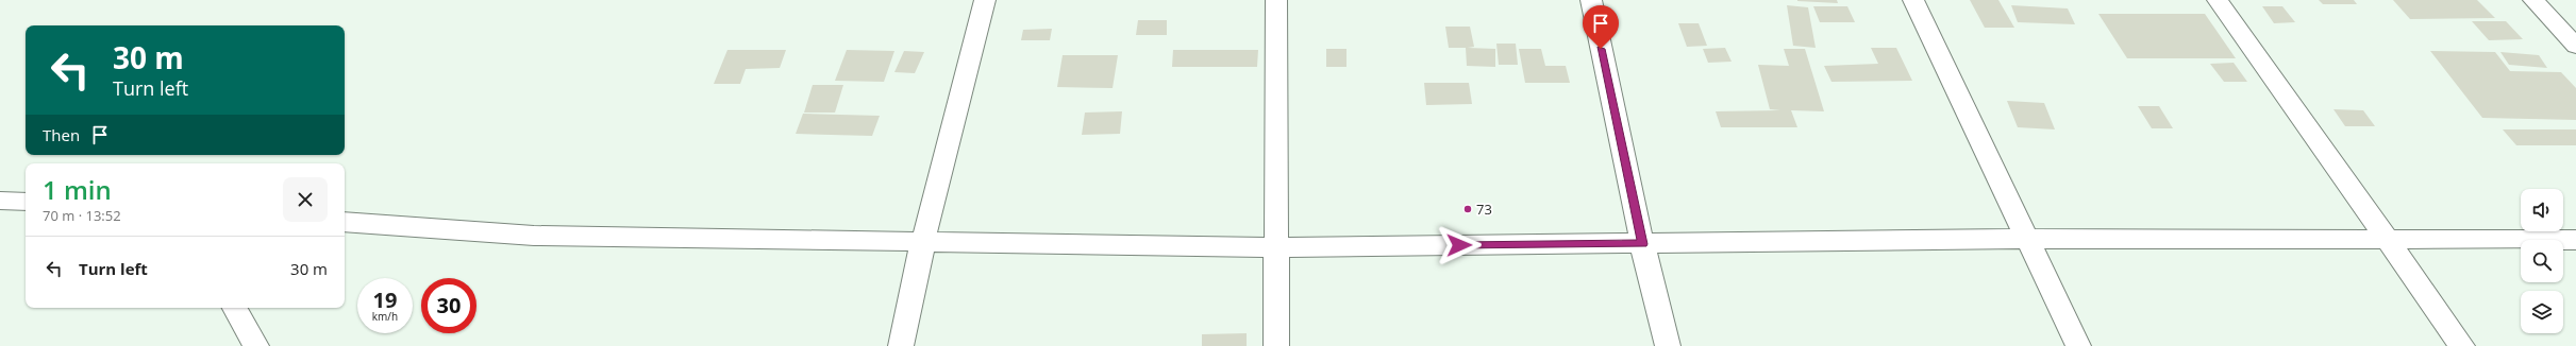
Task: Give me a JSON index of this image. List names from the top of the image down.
{
  "places": ["73"],
  "page": {
    "turn": ["30 m", "Turn left"],
    "then": "Then",
    "heading": ["1 min", "70 m · 13:52"],
    "list": [
      {
        "name": "Turn left",
        "value": "30 m"
      }
    ],
    "speed": "19 km/h",
    "limit": "30"
  }
}
